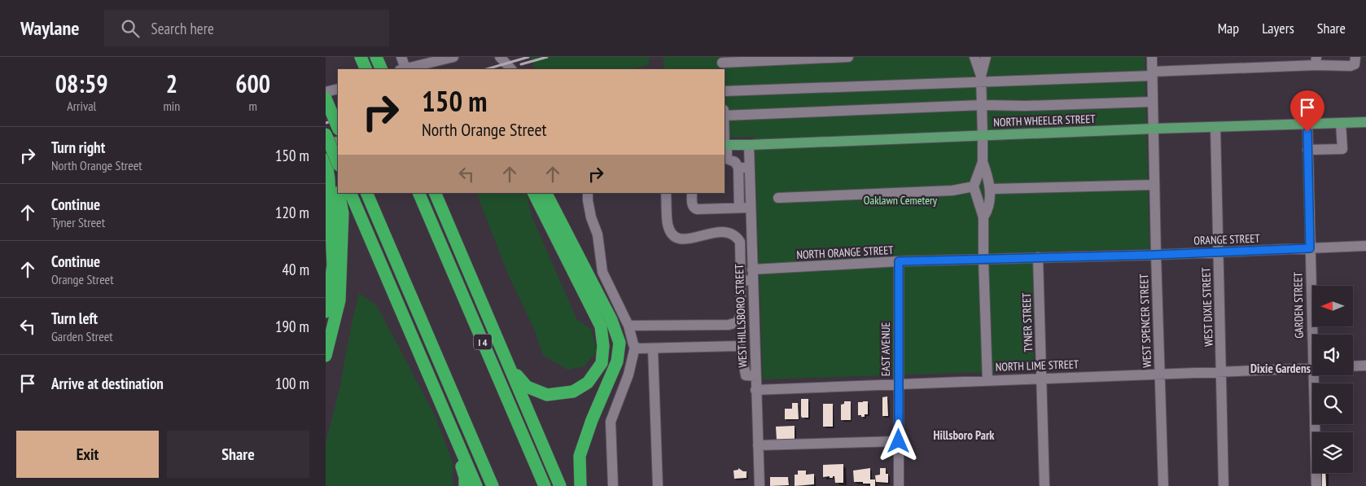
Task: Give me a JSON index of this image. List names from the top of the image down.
{
  "streets": {
    "highway": ["I 4"],
    "main road": ["NORTH WHEELER STREET"],
    "street": [
      "ORANGE STREET",
      "NORTH ORANGE STREET",
      "GARDEN STREET",
      "WEST DIXIE STREET",
      "WEST HILLSBORO STREET",
      "WEST SPENCER STREET",
      "TYNER STREET",
      "EAST AVENUE",
      "NORTH LIME STREET"
    ]
  },
  "crossings": [
    ["NORTH WHEELER STREET", "GARDEN STREET"],
    ["NORTH WHEELER STREET", "WEST DIXIE STREET"],
    ["NORTH WHEELER STREET", "WEST HILLSBORO STREET"],
    ["NORTH WHEELER STREET", "WEST SPENCER STREET"],
    ["ORANGE STREET", "NORTH ORANGE STREET"],
    ["ORANGE STREET", "GARDEN STREET"],
    ["ORANGE STREET", "WEST DIXIE STREET"],
    ["ORANGE STREET", "WEST SPENCER STREET"],
    ["ORANGE STREET", "TYNER STREET"],
    ["NORTH ORANGE STREET", "WEST HILLSBORO STREET"],
    ["NORTH ORANGE STREET", "TYNER STREET"],
    ["NORTH ORANGE STREET", "EAST AVENUE"],
    ["WEST DIXIE STREET", "NORTH LIME STREET"],
    ["WEST HILLSBORO STREET", "NORTH LIME STREET"],
    ["WEST SPENCER STREET", "NORTH LIME STREET"],
    ["TYNER STREET", "NORTH LIME STREET"],
    ["EAST AVENUE", "NORTH LIME STREET"]
  ],
  "districts": ["Dixie Gardens", "Hillsboro Park"],
  "parks": ["Oaklawn Cemetery"],
  "north": "left",
  "page": {
    "header": "Waylane",
    "search": "Search here",
    "nav": ["Map", "Layers", "Share"],
    "eta": [
      "08:59",
      "Arrival",
      "2",
      "min",
      "600",
      "m"
    ],
    "turn": ["150 m", "North Orange Street"],
    "list": [
      {
        "name": "Turn right",
        "note": "North Orange Street",
        "value": "150 m"
      },
      {
        "name": "Continue",
        "note": "Tyner Street",
        "value": "120 m"
      },
      {
        "name": "Continue",
        "note": "Orange Street",
        "value": "40 m"
      },
      {
        "name": "Turn left",
        "note": "Garden Street",
        "value": "190 m"
      },
      {
        "name": "Arrive at destination",
        "value": "100 m"
      }
    ],
    "buttons": ["Exit", "Share"]
  }
}
